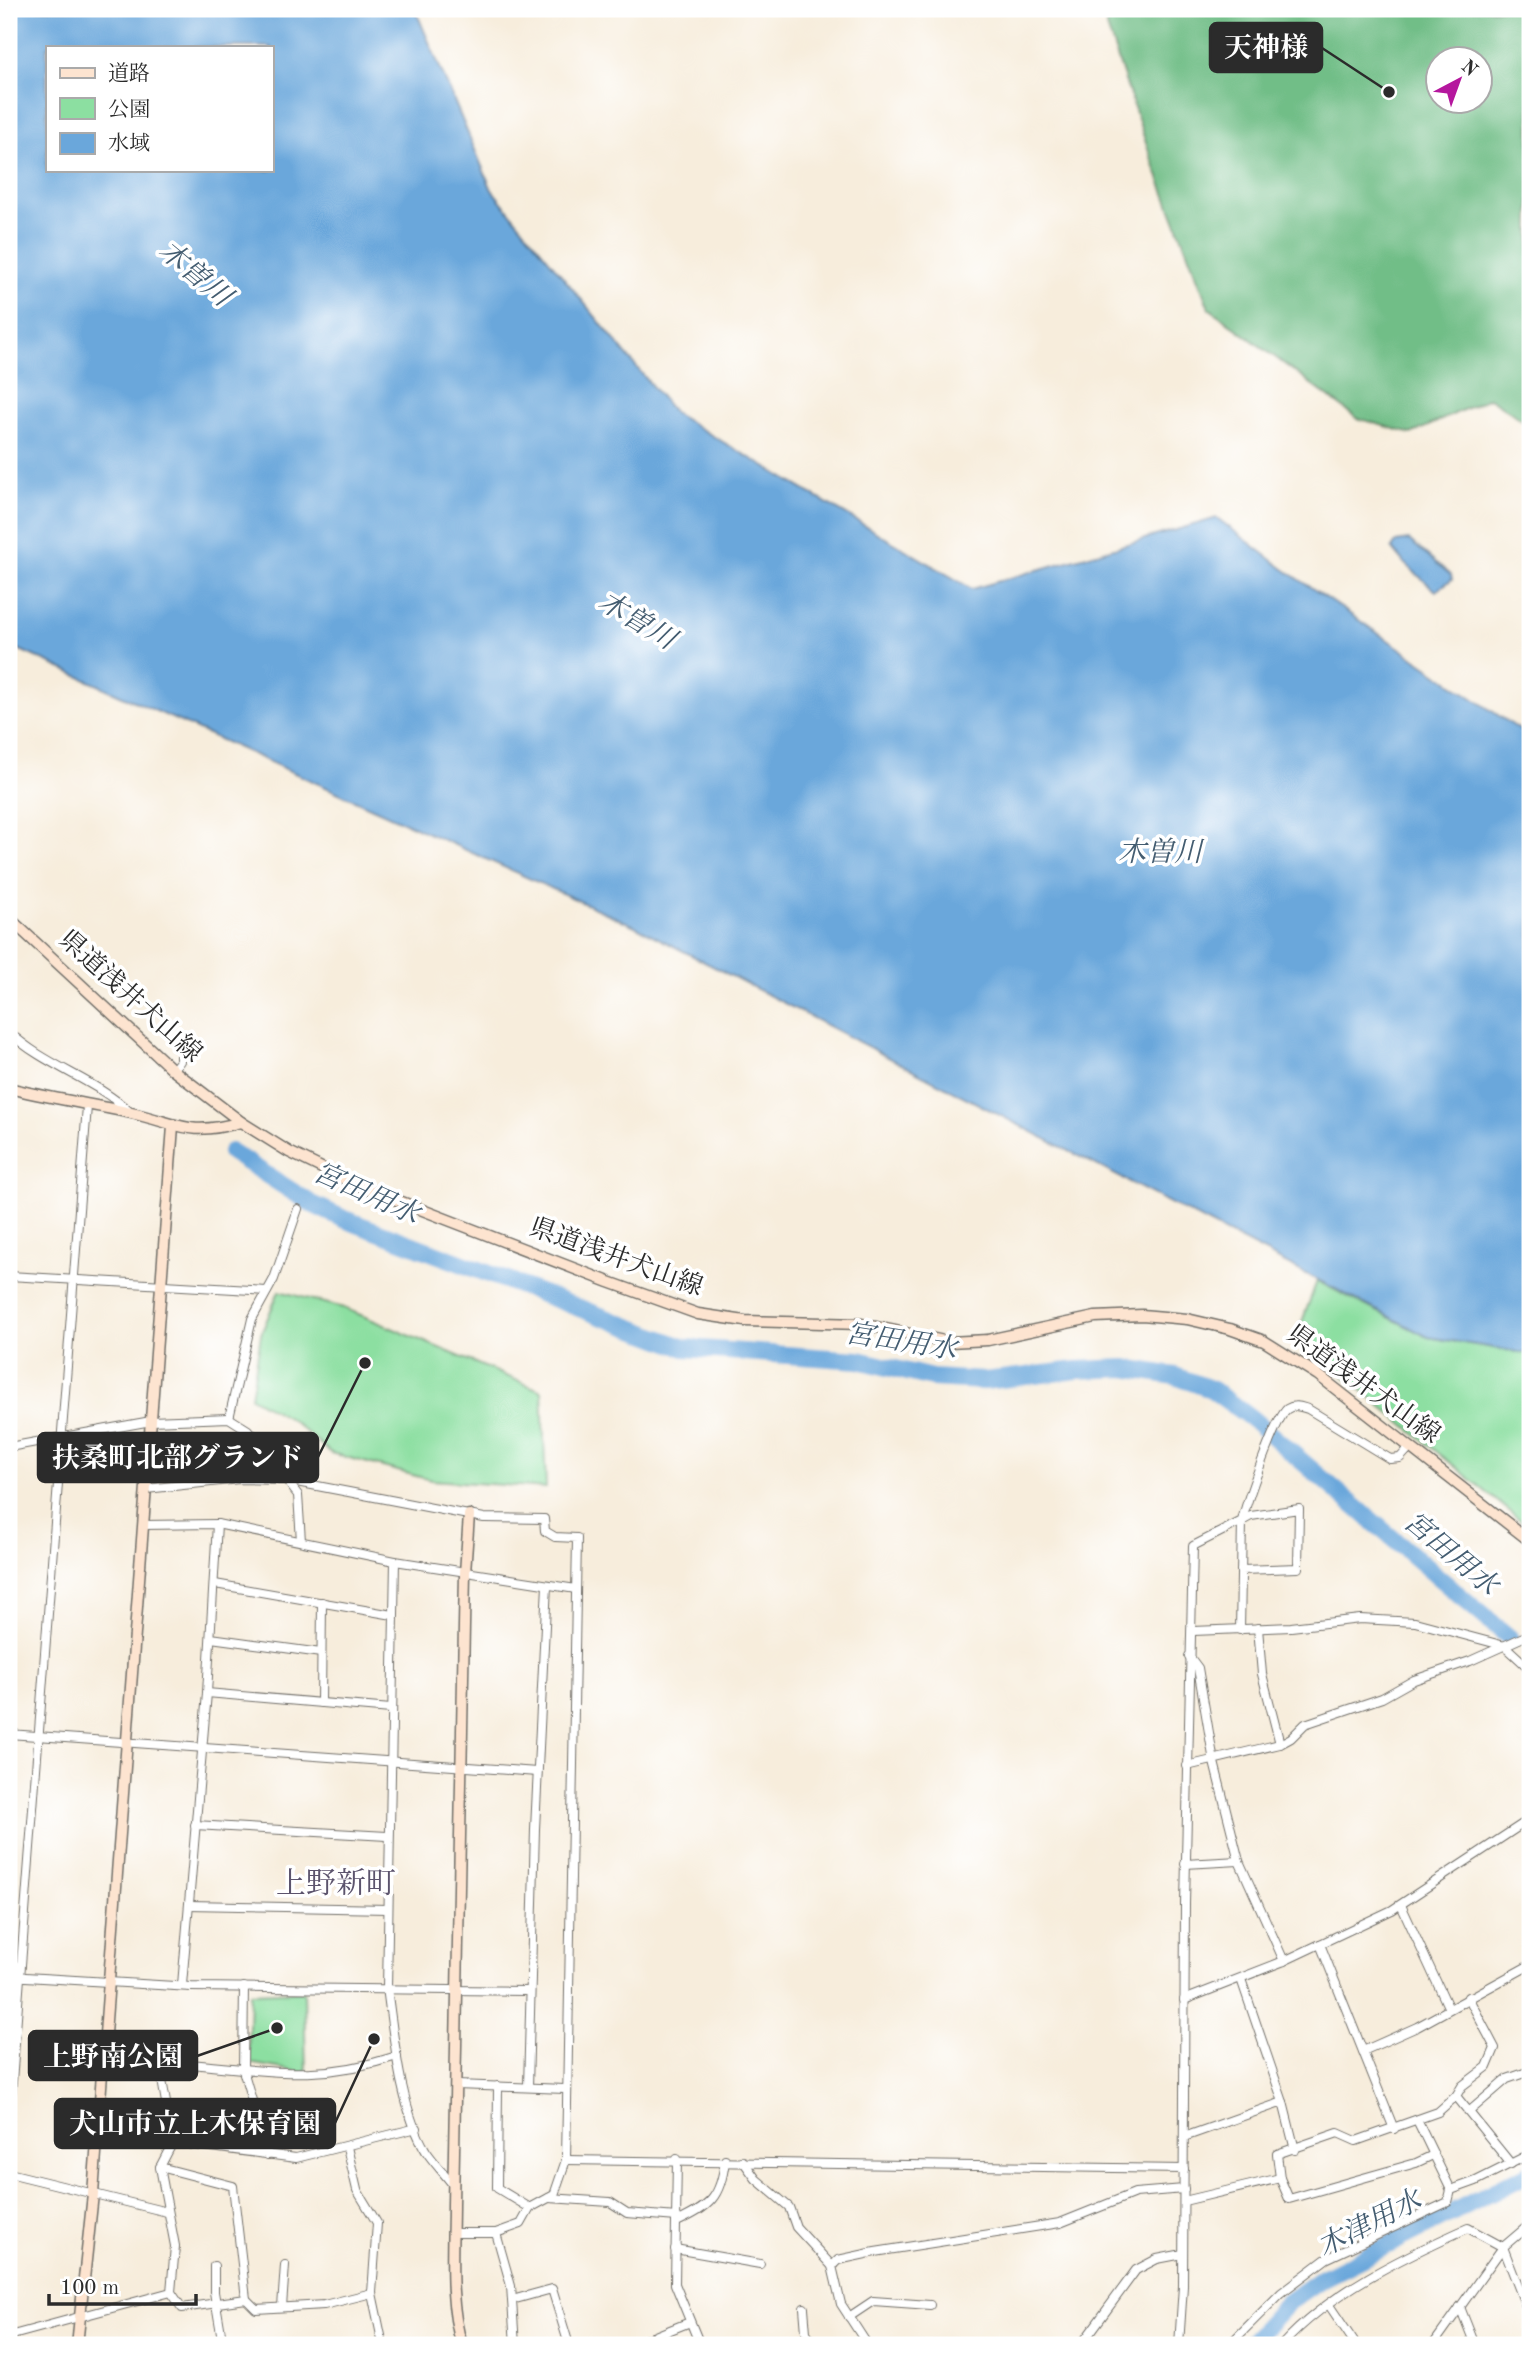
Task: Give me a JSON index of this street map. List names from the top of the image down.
{
  "streets": {
    "street": ["県道浅井犬山線"]
  },
  "districts": ["上野新町"],
  "water": ["木曽川", "宮田用水", "木津用水"],
  "places": [
    "天神様",
    "扶桑町北部グランド",
    "上野南公園",
    "犬山市立上木保育園"
  ],
  "legend": ["道路", "公園", "水域"],
  "scale_bar": "100 m",
  "north": "top right"
}
